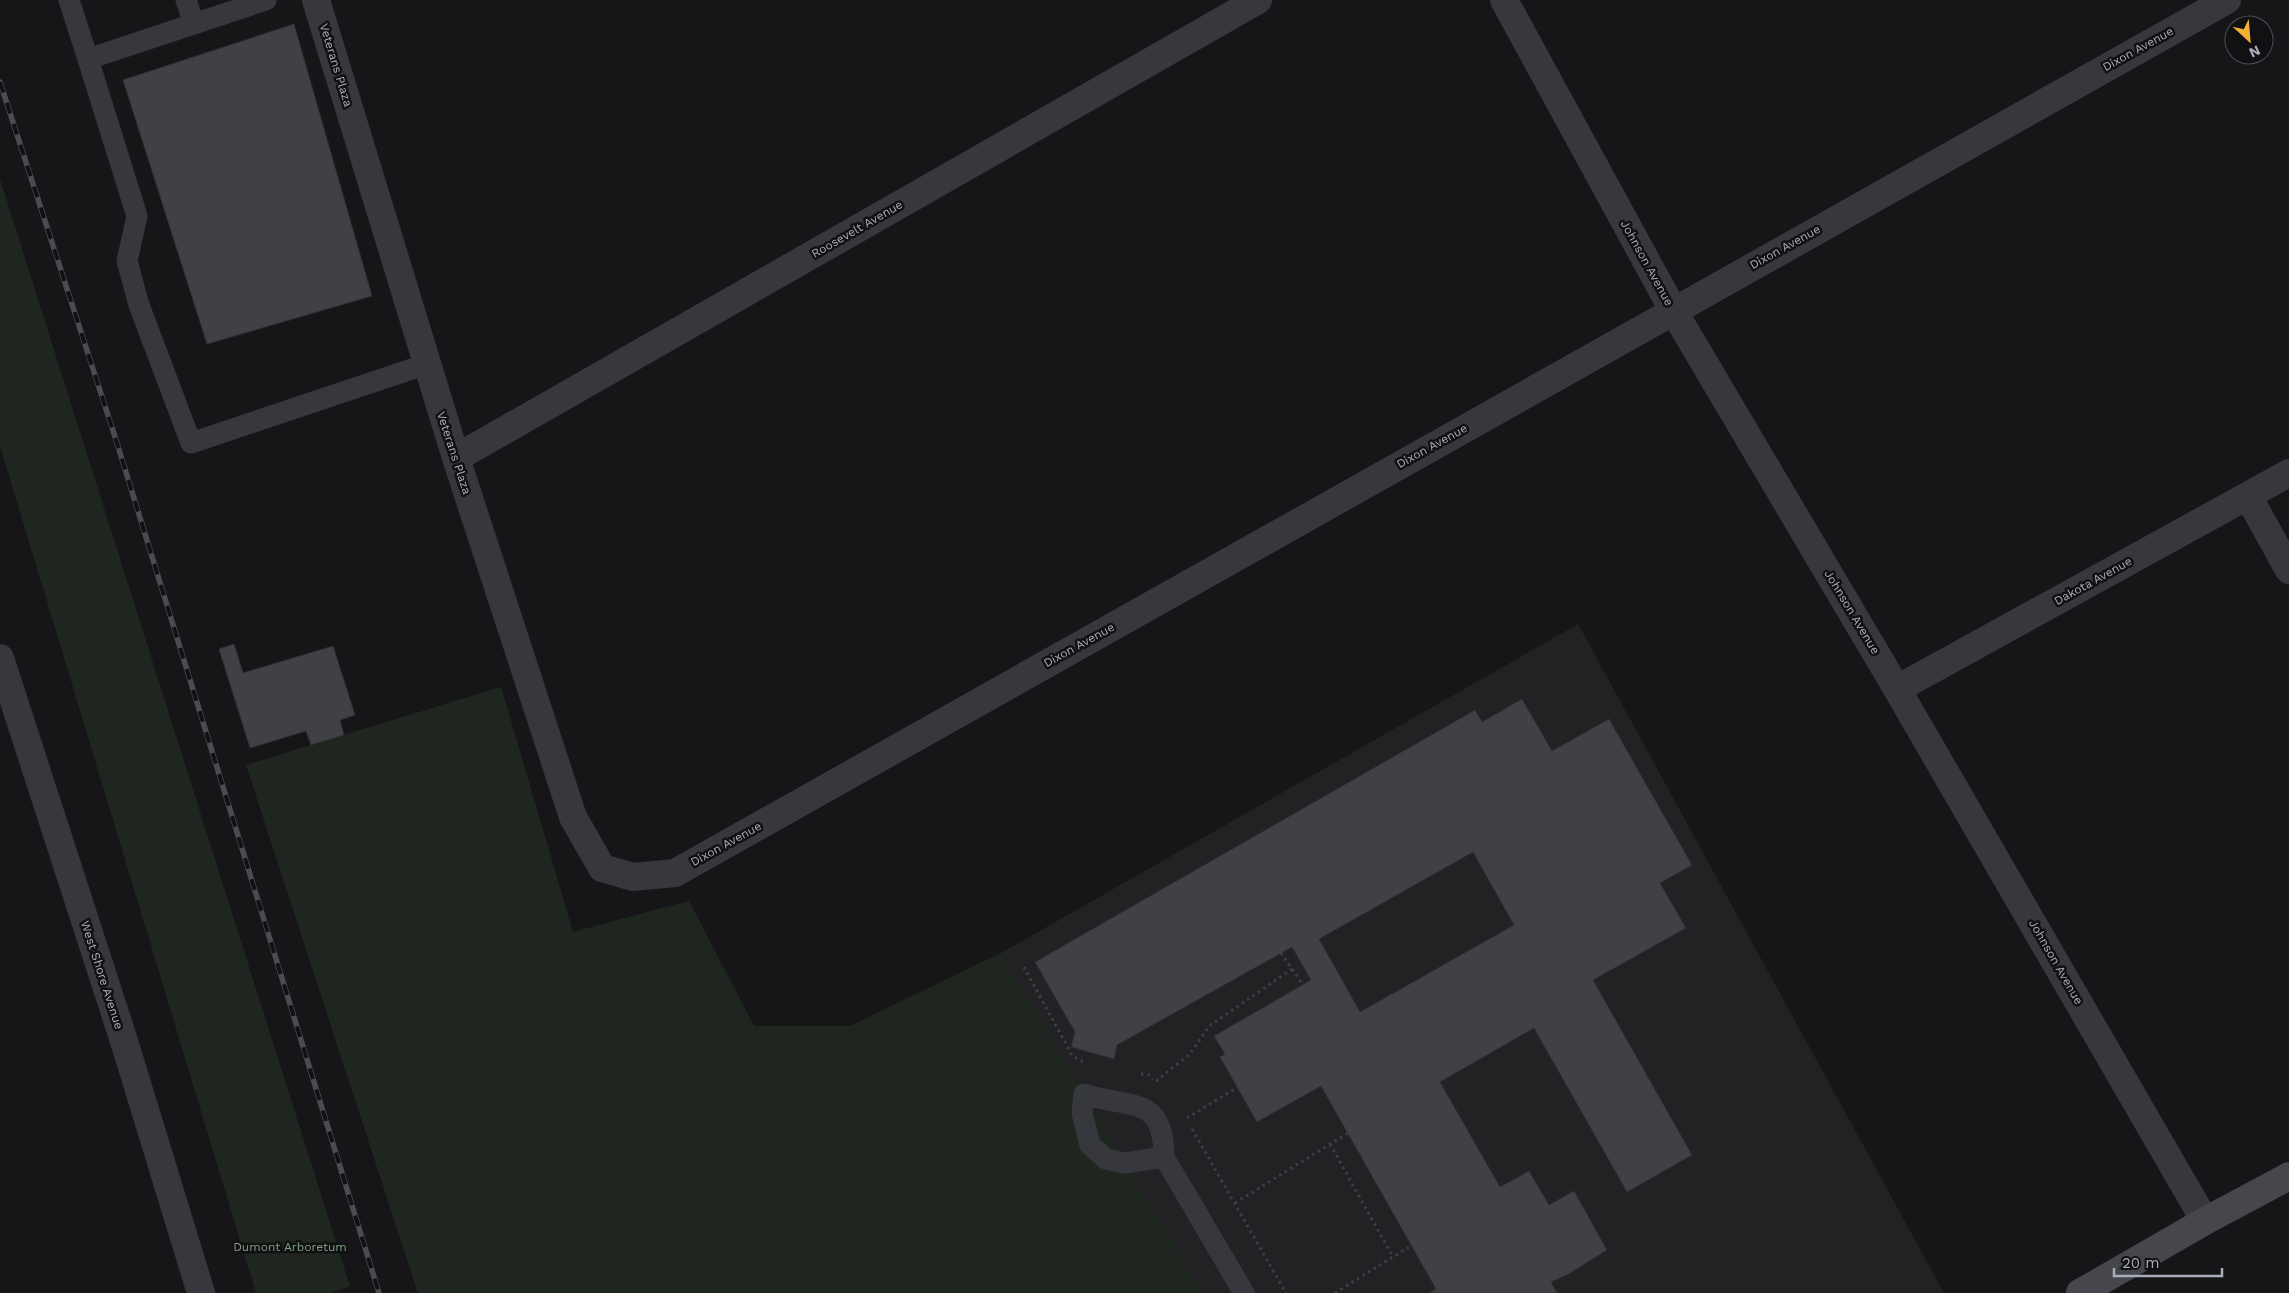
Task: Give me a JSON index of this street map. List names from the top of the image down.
{
  "streets": {
    "street": [
      "Dixon Avenue",
      "Veterans Plaza",
      "Roosevelt Avenue",
      "Johnson Avenue",
      "Dakota Avenue",
      "West Shore Avenue"
    ]
  },
  "crossings": [
    ["Dixon Avenue", "Veterans Plaza"],
    ["Dixon Avenue", "Johnson Avenue"],
    ["Veterans Plaza", "Roosevelt Avenue"],
    ["Johnson Avenue", "Dakota Avenue"]
  ],
  "parks": ["Dumont Arboretum"],
  "scale_bar": "20 m",
  "north": "bottom right"
}
